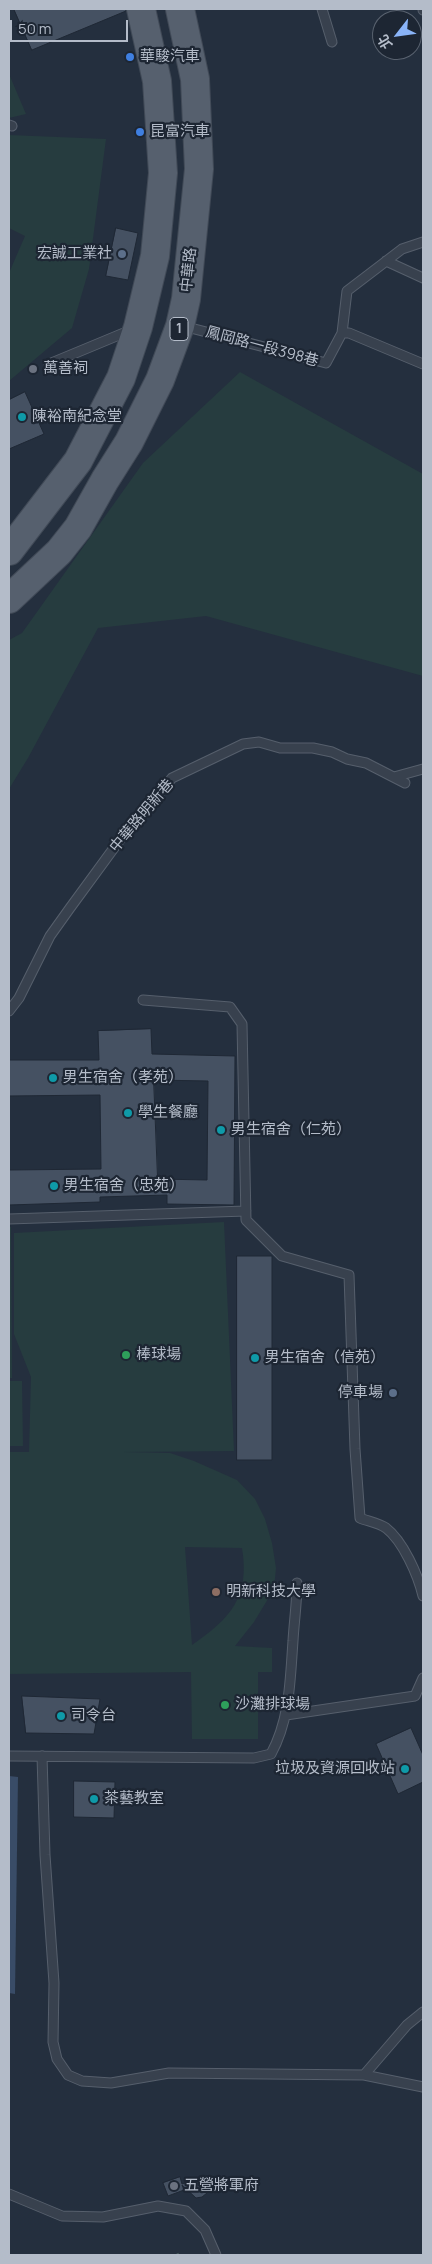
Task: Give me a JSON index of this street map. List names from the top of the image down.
{
  "streets": {
    "main road": ["中華路", "1"],
    "lane": ["鳳岡路一段398巷", "中華路明新巷"]
  },
  "crossings": [
    ["中華路", "鳳岡路一段398巷"]
  ],
  "places": [
    "華駿汽車",
    "昆富汽車",
    "宏誠工業社",
    "萬善祠",
    "陳裕南紀念堂",
    "男生宿舍（孝苑）",
    "學生餐廳",
    "男生宿舍（仁苑）",
    "男生宿舍（忠苑）",
    "棒球場",
    "男生宿舍（信苑）",
    "停車場",
    "明新科技大學",
    "沙灘排球場",
    "司令台",
    "垃圾及資源回收站",
    "茶藝教室",
    "五營將軍府"
  ],
  "scale_bar": "50 m",
  "north": "bottom left"
}
